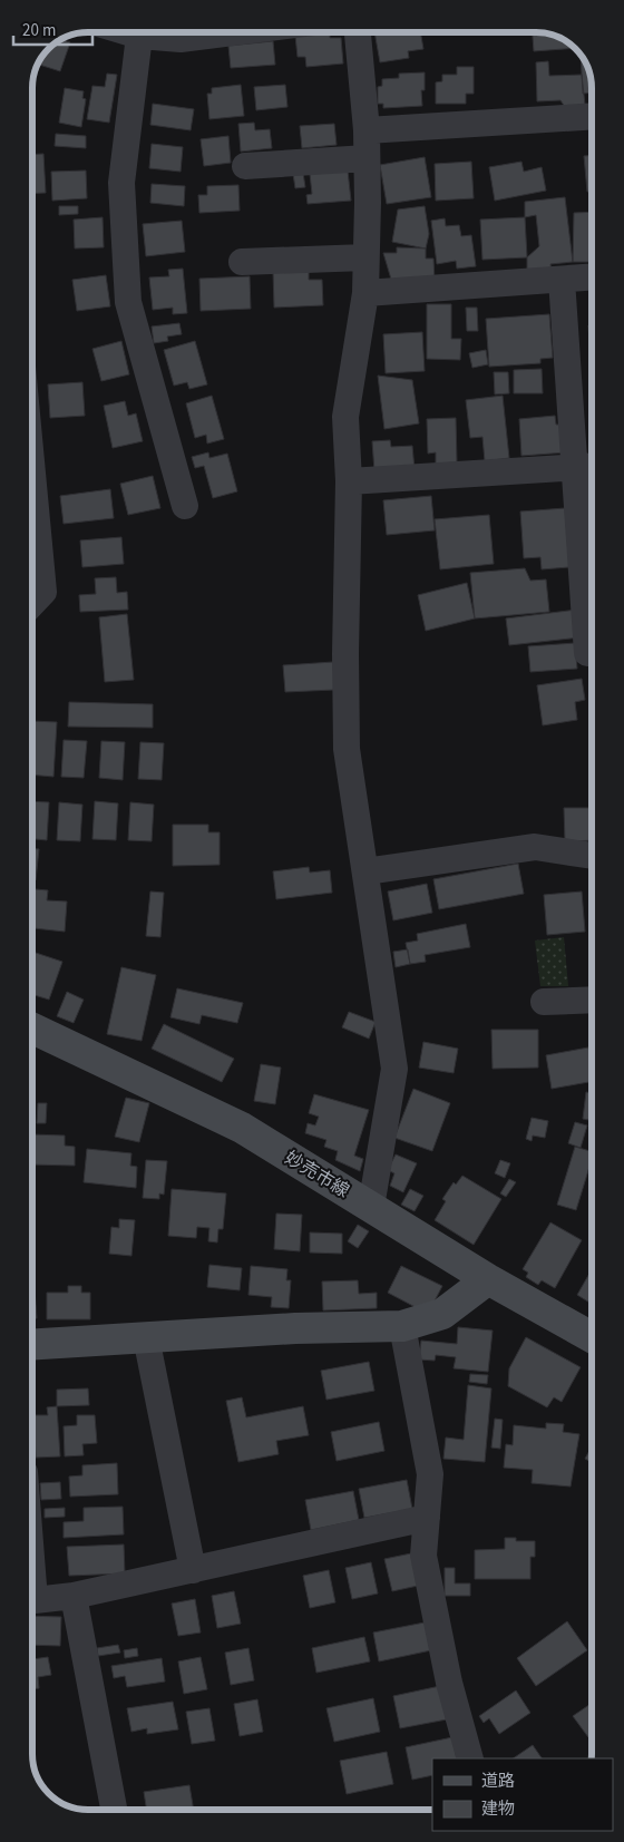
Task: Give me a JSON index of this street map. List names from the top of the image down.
{
  "streets": {
    "main road": ["妙売市線"]
  },
  "legend": ["道路", "建物"],
  "scale_bar": "20 m"
}
